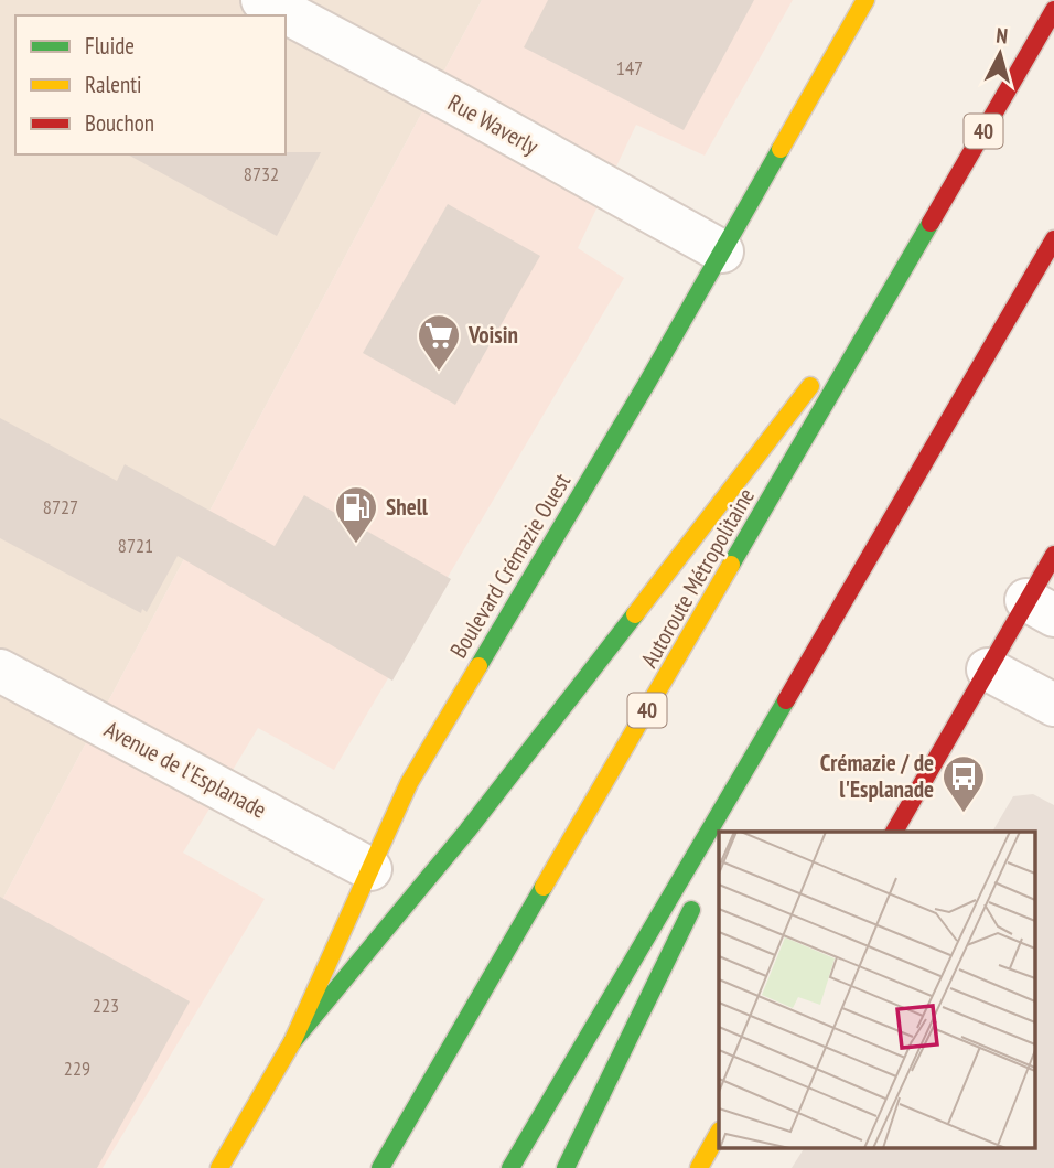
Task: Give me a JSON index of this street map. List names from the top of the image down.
{
  "streets": {
    "main road": ["40", "Boulevard Crémazie Ouest", "Autoroute Métropolitaine"],
    "street": ["Rue Waverly", "Avenue de l'Esplanade"]
  },
  "crossings": [
    ["Rue Waverly", "Boulevard Crémazie Ouest"],
    ["Boulevard Crémazie Ouest", "Avenue de l'Esplanade"]
  ],
  "places": {
    "supermarket": ["Voisin"],
    "fuel station": ["Shell"],
    "bus stop": ["Crémazie / de l'Esplanade"]
  },
  "house_numbers": [
    "147",
    "8732",
    "8727",
    "8721",
    "223",
    "229"
  ],
  "legend": ["Fluide", "Ralenti", "Bouchon"],
  "north": "top"
}
